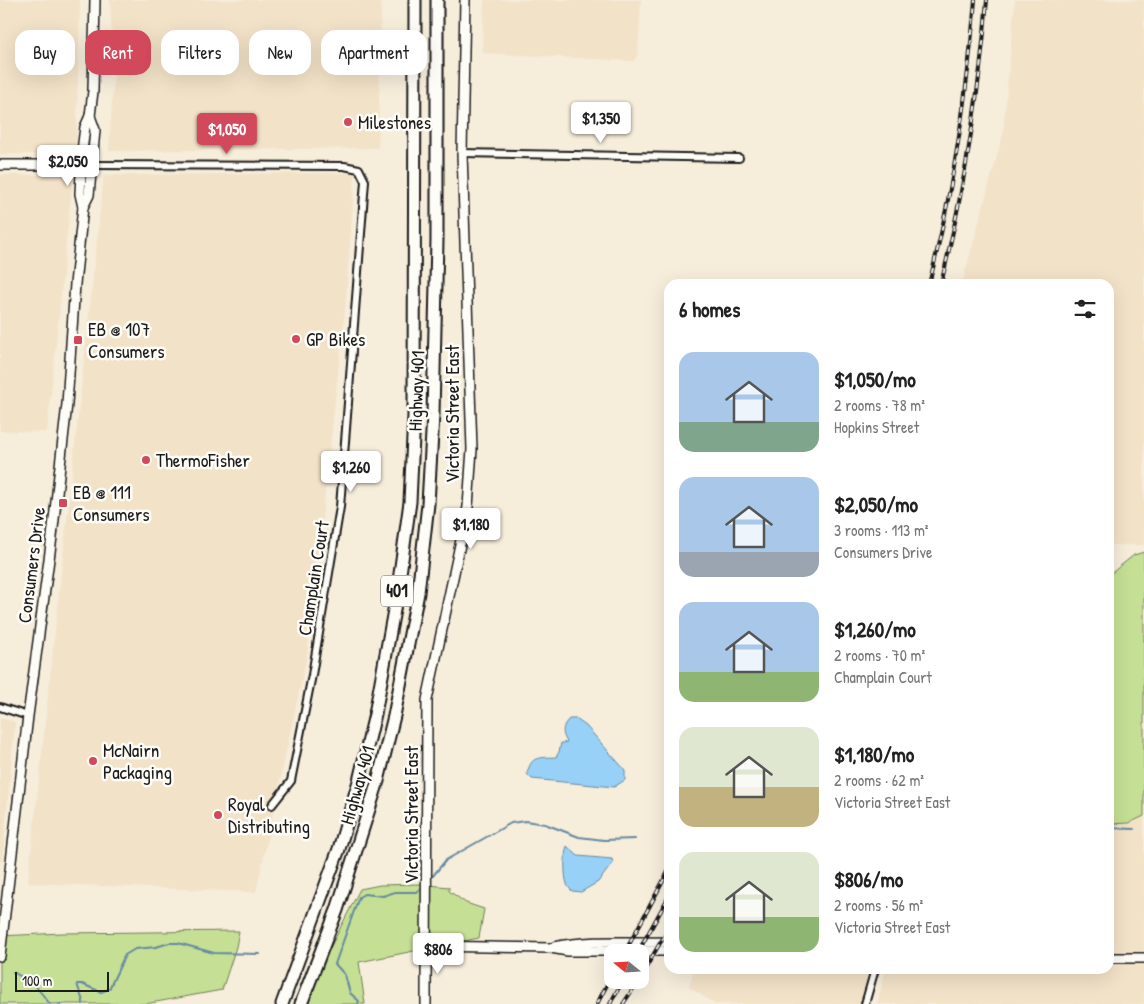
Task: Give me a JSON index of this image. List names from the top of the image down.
{
  "streets": {
    "highway": ["Highway 401", "401"],
    "main road": ["Victoria Street East", "Consumers Drive"],
    "street": ["Champlain Court"]
  },
  "crossings": [
    ["Consumers Drive", "Champlain Court"]
  ],
  "places": {
    "other": [
      "Milestones",
      "GP Bikes",
      "ThermoFisher",
      "McNairn Packaging",
      "Royal Distributing"
    ],
    "transit": ["EB @ 107 Consumers", "EB @ 111 Consumers"]
  },
  "scale_bar": "100 m",
  "north": "left",
  "page": {
    "chip": [
      "Buy",
      "Rent",
      "Filters",
      "New",
      "Apartment"
    ],
    "price": [
      "$1,350",
      "$1,050",
      "$2,050",
      "$1,260",
      "$1,180",
      "$806"
    ],
    "heading": "6 homes",
    "list": [
      {
        "name": "$1,050/mo",
        "note": "2 rooms · 78 m² · Hopkins Street"
      },
      {
        "name": "$2,050/mo",
        "note": "3 rooms · 113 m² · Consumers Drive"
      },
      {
        "name": "$1,260/mo",
        "note": "2 rooms · 70 m² · Champlain Court"
      },
      {
        "name": "$1,180/mo",
        "note": "2 rooms · 62 m² · Victoria Street East"
      },
      {
        "name": "$806/mo",
        "note": "2 rooms · 56 m² · Victoria Street East"
      }
    ],
    "scale": "100 m"
  }
}
